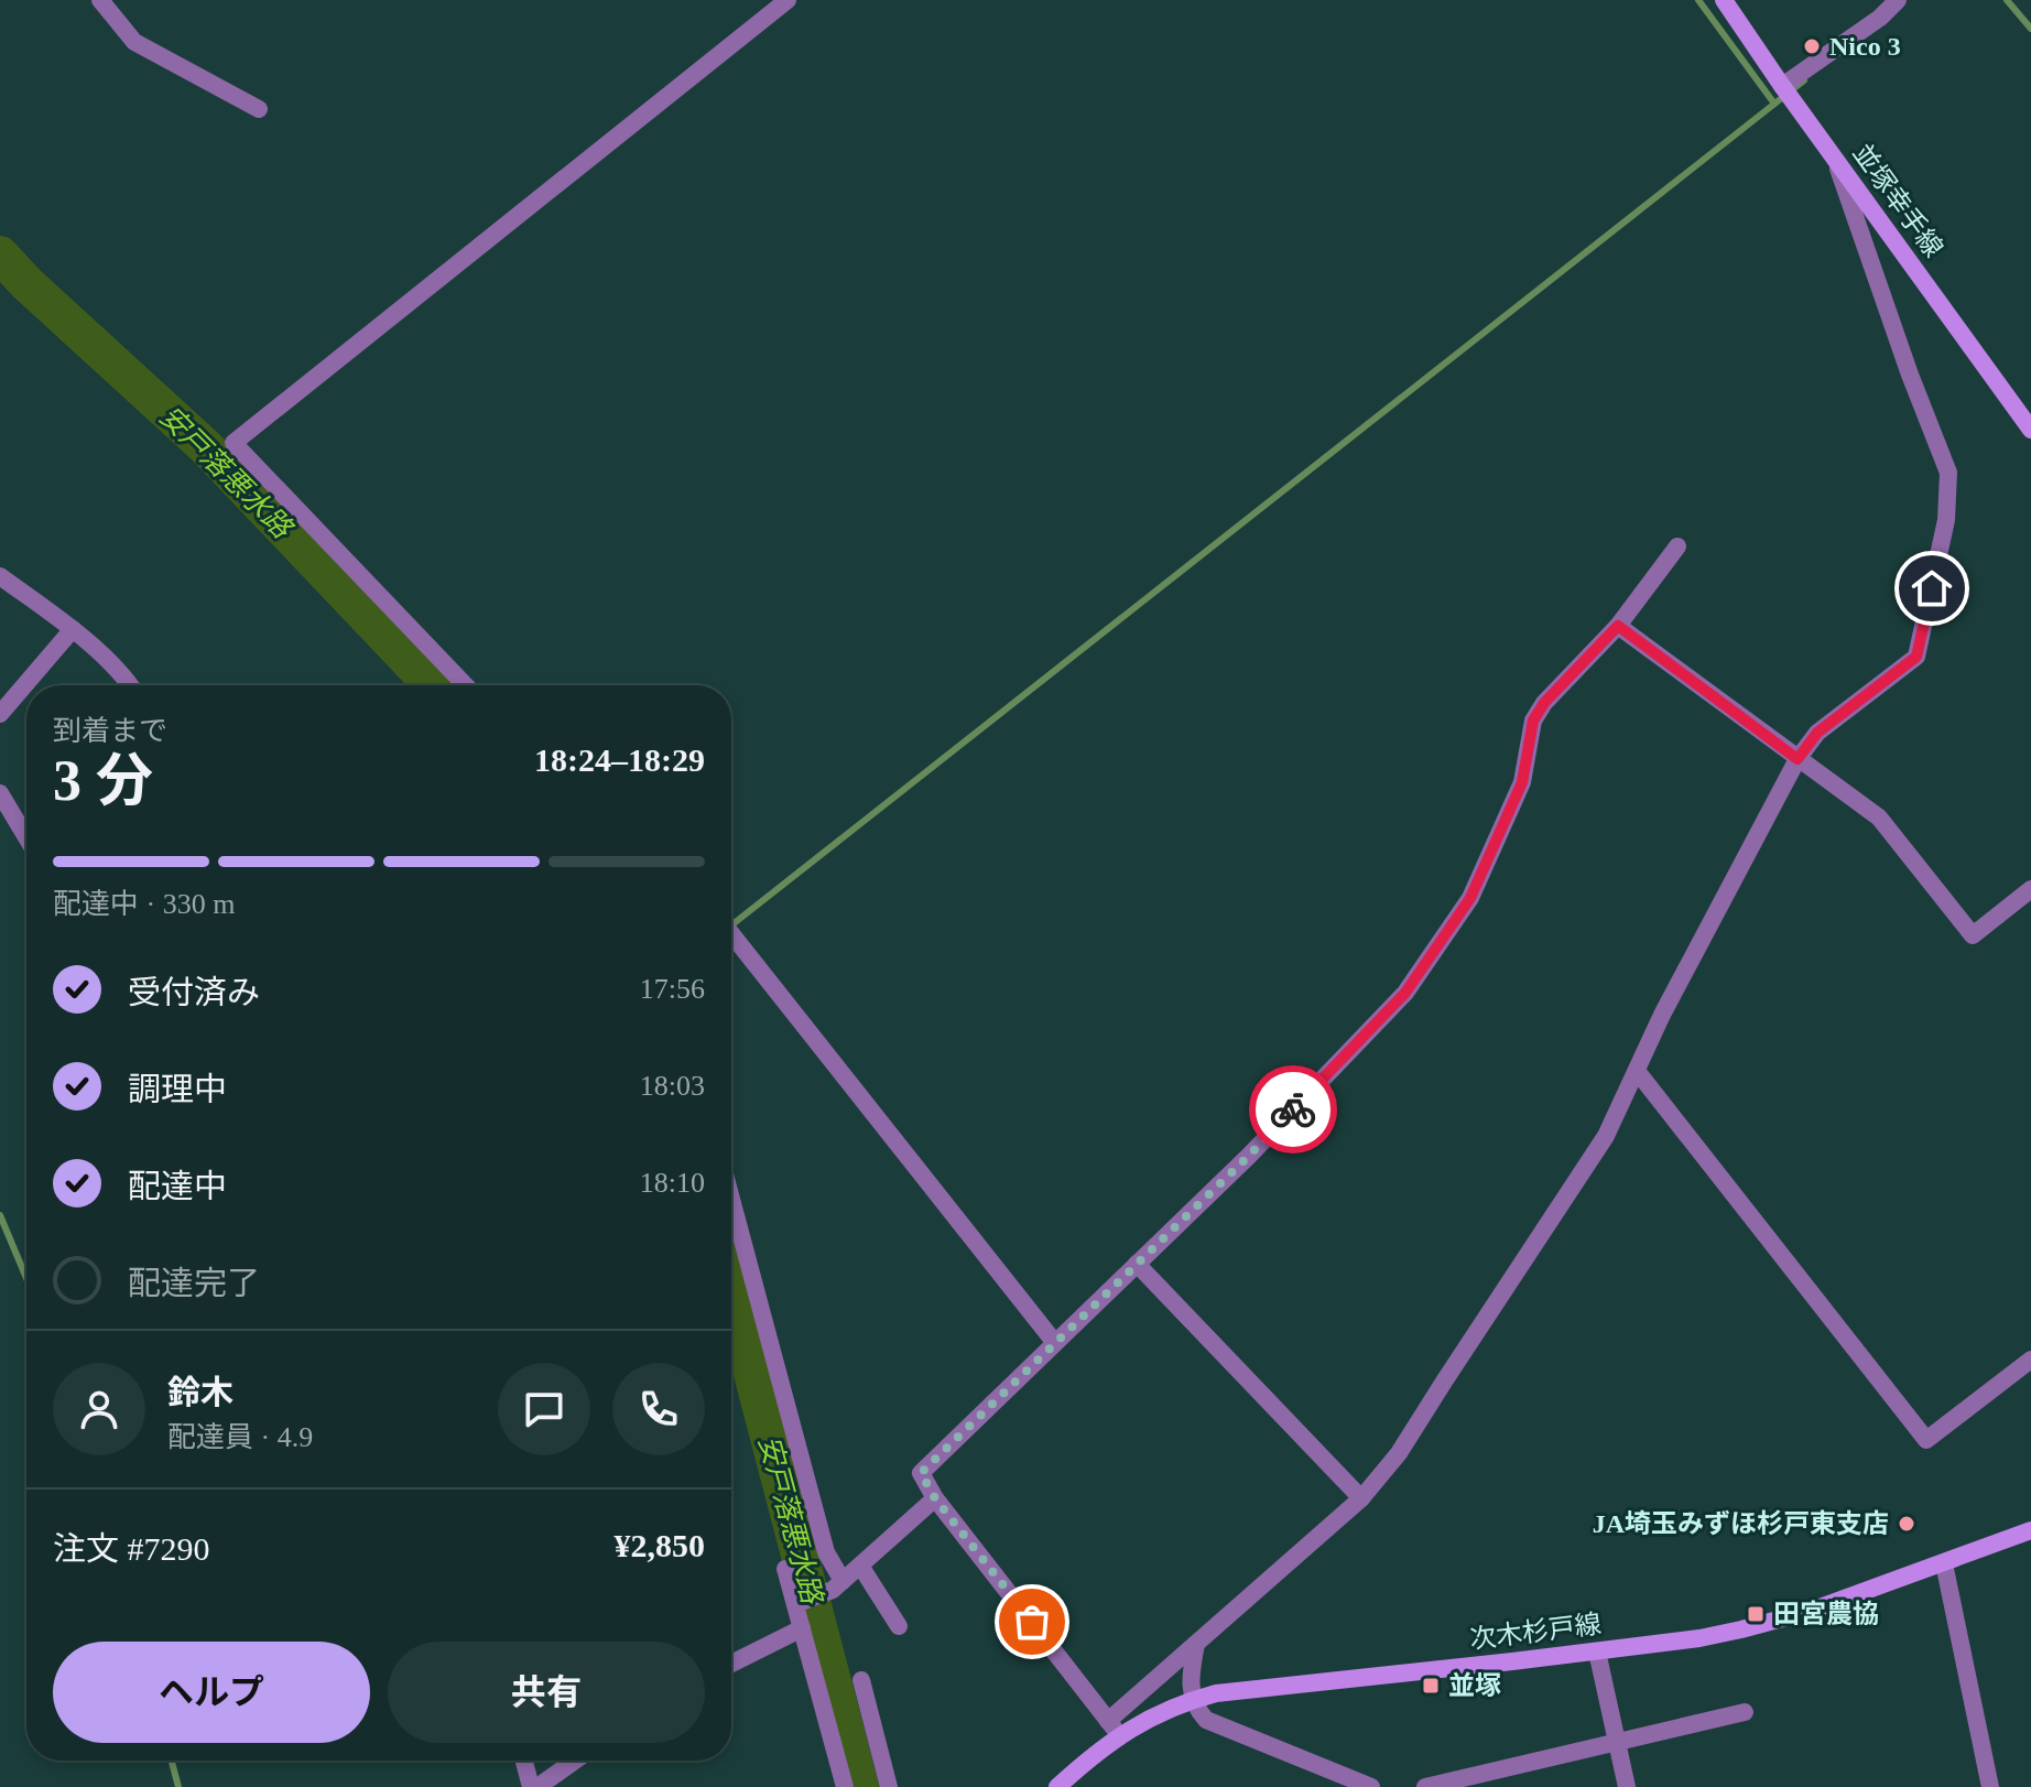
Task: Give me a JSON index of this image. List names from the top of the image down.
{
  "streets": {
    "main road": ["並塚幸手線", "次木杉戸線"]
  },
  "water": ["安戸落悪水路"],
  "places": {
    "other": ["Nico 3", "JA埼玉みずほ杉戸東支店"],
    "transit": ["田宮農協", "並塚"]
  },
  "page": {
    "heading": ["3 分", "到着まで", "18:24–18:29"],
    "panel": [
      "鈴木",
      "配達員 · 4.9",
      "注文 #7290",
      "¥2,850"
    ],
    "bar": "配達中 · 330 m",
    "list": [
      ["受付済み", "17:56"],
      ["調理中", "18:03"],
      ["配達中", "18:10"],
      "配達完了"
    ],
    "buttons": ["ヘルプ", "共有"]
  }
}
